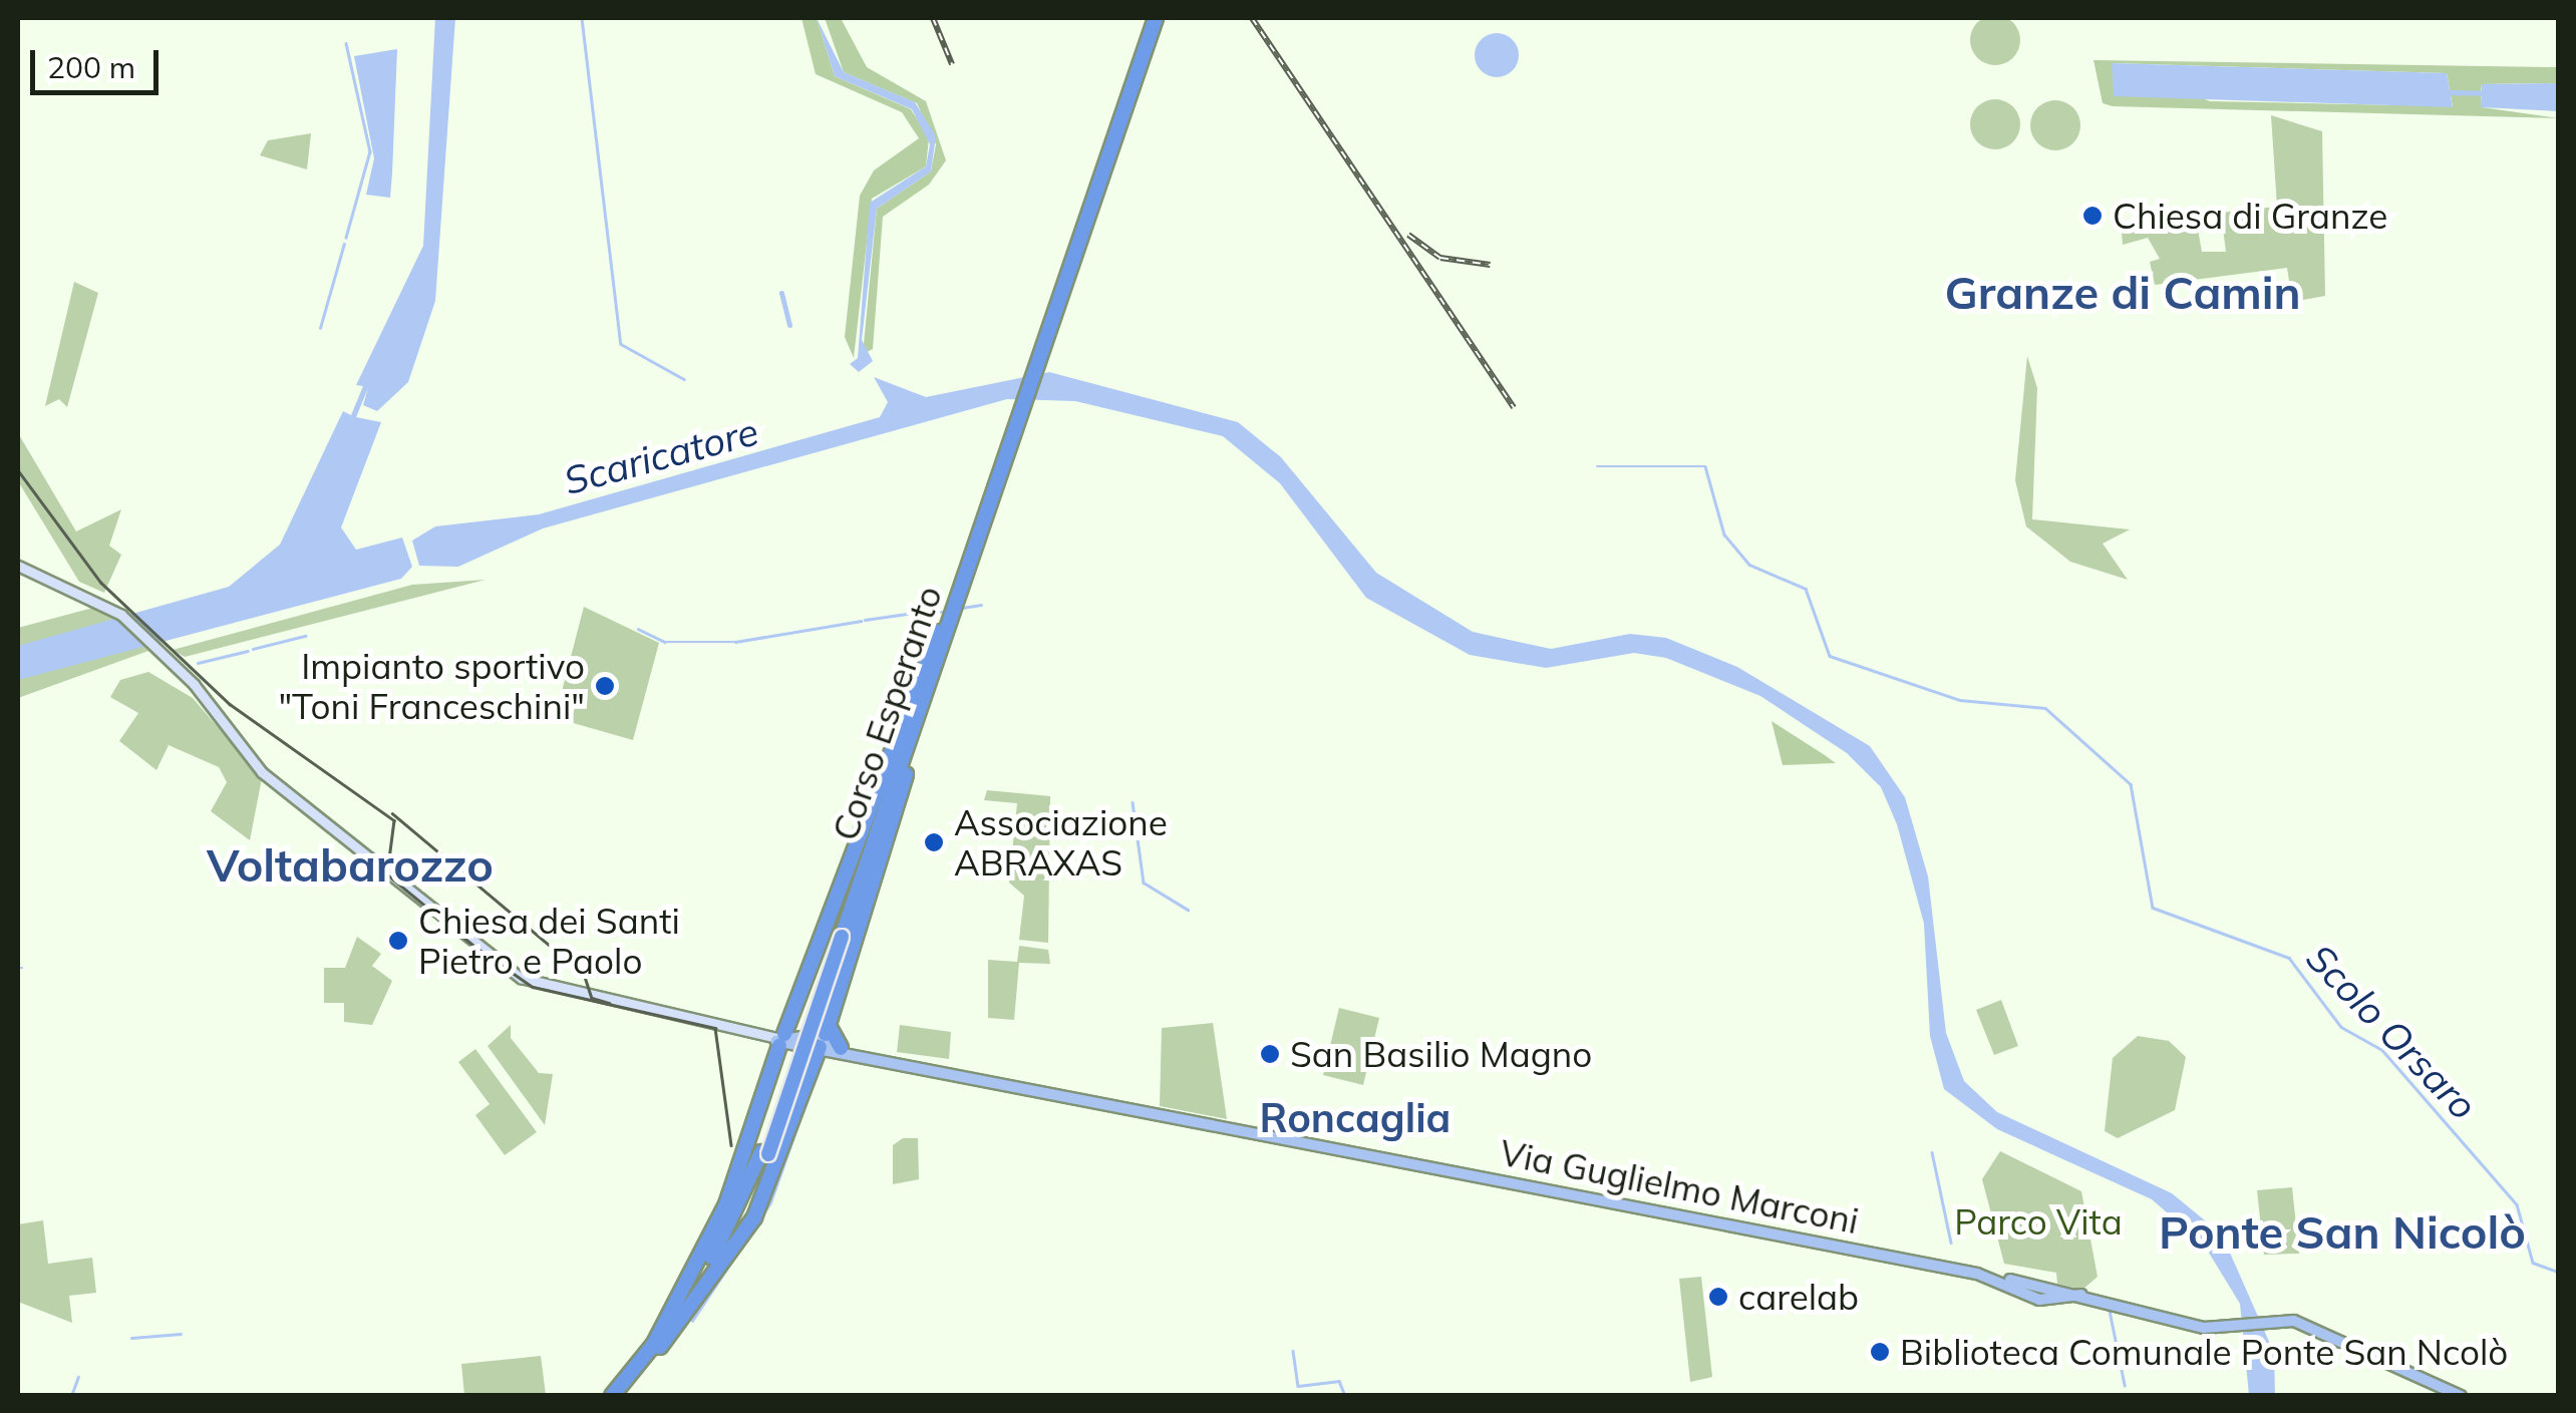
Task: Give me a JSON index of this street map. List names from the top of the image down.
{
  "streets": {
    "highway": ["Corso Esperanto"],
    "main road": ["Via Guglielmo Marconi"]
  },
  "crossings": [
    ["Corso Esperanto", "Via Guglielmo Marconi"]
  ],
  "districts": [
    "Granze di Camin",
    "Voltabarozzo",
    "Roncaglia",
    "Ponte San Nicolò"
  ],
  "water": ["Scaricatore", "Scolo Orsaro"],
  "parks": ["Parco Vita"],
  "places": [
    "Chiesa di Granze",
    "Impianto sportivo \"Toni Franceschini\"",
    "Associazione ABRAXAS",
    "Chiesa dei Santi Pietro e Paolo",
    "San Basilio Magno",
    "carelab",
    "Biblioteca Comunale Ponte San Ncolò"
  ],
  "scale_bar": "200 m"
}
